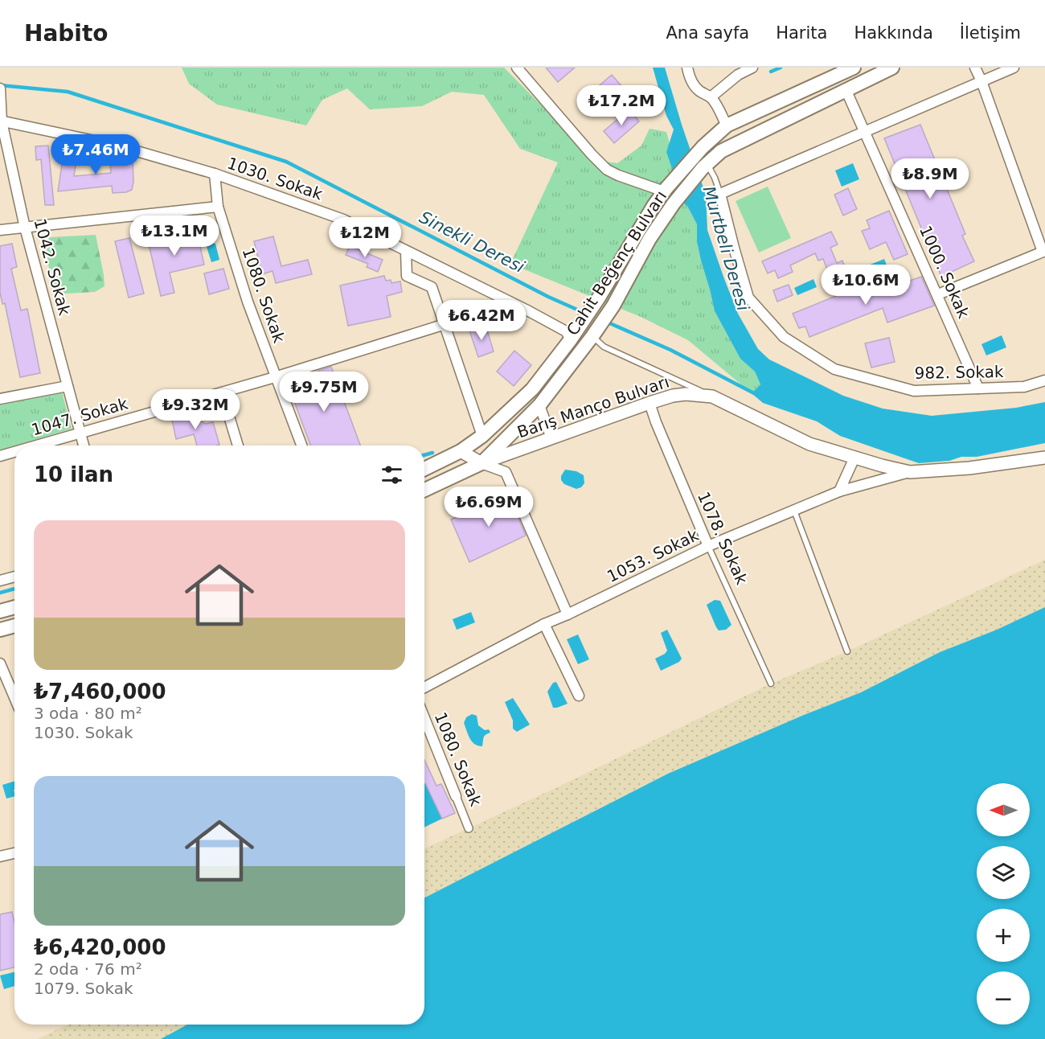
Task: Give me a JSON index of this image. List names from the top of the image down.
{
  "streets": {
    "main road": ["Cahit Beğenç Bulvarı"],
    "street": [
      "1030. Sokak",
      "1042. Sokak",
      "1000. Sokak",
      "1080. Sokak",
      "982. Sokak",
      "Barış Manço Bulvarı",
      "1047. Sokak",
      "1078. Sokak",
      "1053. Sokak"
    ]
  },
  "crossings": [
    ["1030. Sokak", "Cahit Beğenç Bulvarı"],
    ["1030. Sokak", "1042. Sokak"],
    ["1030. Sokak", "1080. Sokak"],
    ["Cahit Beğenç Bulvarı", "1000. Sokak"],
    ["Cahit Beğenç Bulvarı", "Barış Manço Bulvarı"],
    ["1042. Sokak", "1047. Sokak"],
    ["1000. Sokak", "982. Sokak"],
    ["1080. Sokak", "1047. Sokak"],
    ["Barış Manço Bulvarı", "1078. Sokak"],
    ["Barış Manço Bulvarı", "1053. Sokak"],
    ["1078. Sokak", "1053. Sokak"]
  ],
  "water": ["Sinekli Deresi", "Murtbeli Deresi"],
  "north": "left",
  "page": {
    "header": "Habito",
    "nav": [
      "Ana sayfa",
      "Harita",
      "Hakkında",
      "İletişim"
    ],
    "price": [
      "₺17.2M",
      "₺7.46M",
      "₺8.9M",
      "₺13.1M",
      "₺12M",
      "₺10.6M",
      "₺6.42M",
      "₺9.75M",
      "₺9.32M",
      "₺6.69M"
    ],
    "heading": "10 ilan",
    "list": [
      {
        "name": "₺7,460,000",
        "note": "3 oda · 80 m² · 1030. Sokak"
      },
      {
        "name": "₺6,420,000",
        "note": "2 oda · 76 m² · 1079. Sokak"
      }
    ],
    "map_buttons": ["+", "−"]
  }
}
